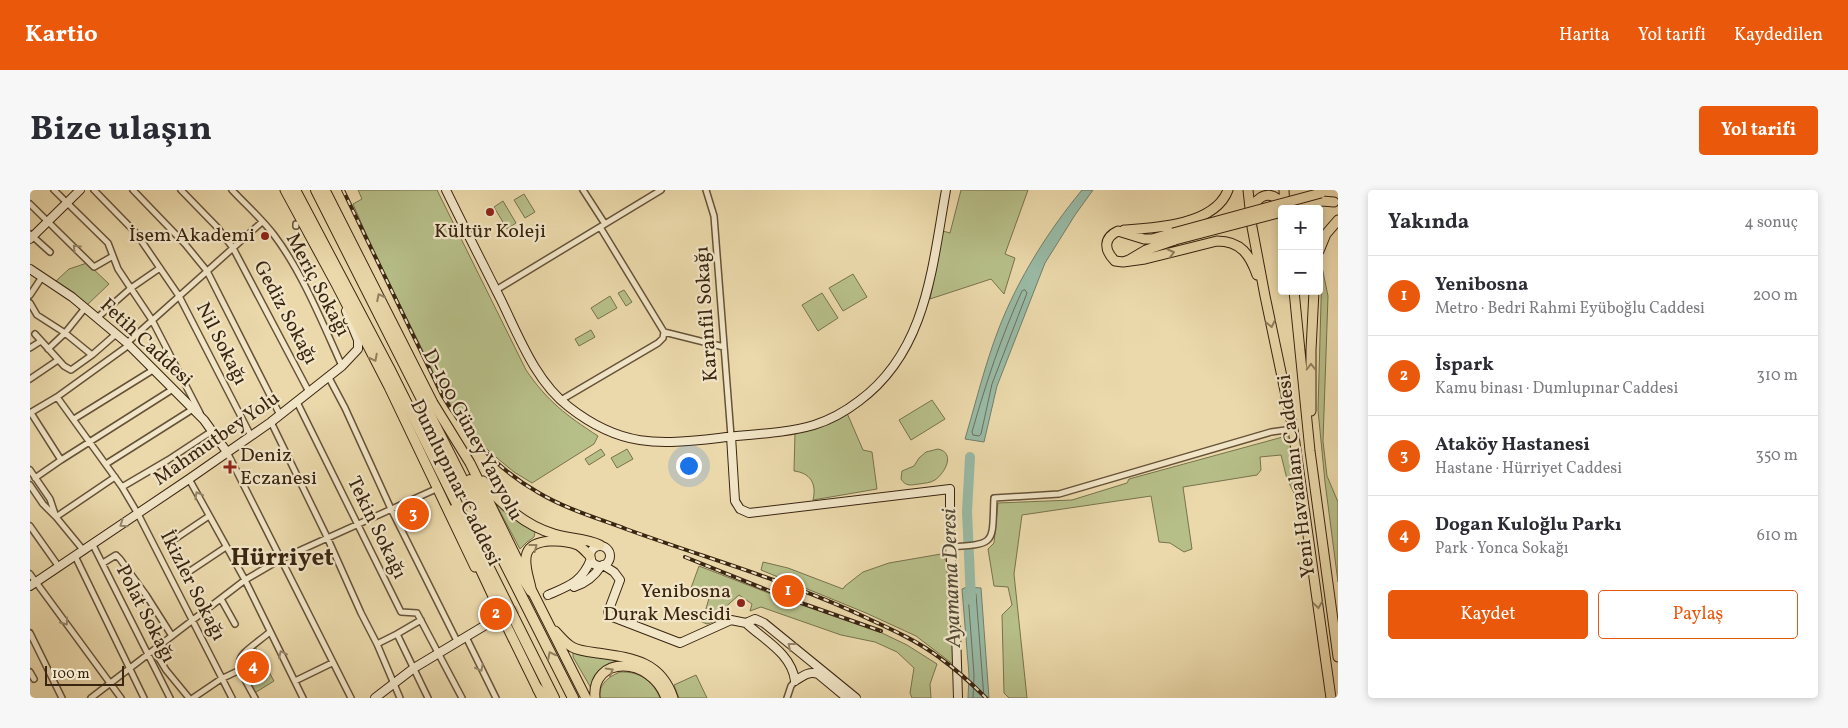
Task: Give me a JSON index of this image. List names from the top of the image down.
{
  "streets": {
    "main road": ["D-100 Güney Yanyolu", "Yeni Havaalanı Caddesi", "Dumlupınar Caddesi"],
    "street": [
      "Meriç Sokağı",
      "Gediz Sokağı",
      "Karanfil Sokağı",
      "Fetih Caddesi",
      "Nil Sokağı",
      "Mahmutbey Yolu",
      "Tekin Sokağı",
      "İkizler Sokağı",
      "Polat Sokağı"
    ]
  },
  "crossings": [
    ["Meriç Sokağı", "Mahmutbey Yolu"],
    ["Gediz Sokağı", "Mahmutbey Yolu"],
    ["Fetih Caddesi", "Mahmutbey Yolu"],
    ["Nil Sokağı", "Mahmutbey Yolu"],
    ["Mahmutbey Yolu", "Dumlupınar Caddesi"],
    ["Mahmutbey Yolu", "Tekin Sokağı"],
    ["Mahmutbey Yolu", "İkizler Sokağı"],
    ["Mahmutbey Yolu", "Polat Sokağı"]
  ],
  "one_way": ["D-100 Güney Yanyolu", "Dumlupınar Caddesi"],
  "districts": ["Hürriyet"],
  "water": ["Ayamama Deresi"],
  "places": {
    "other": ["Kültür Koleji", "İsem Akademi", "Yenibosna Durak Mescidi"],
    "health": ["Deniz Eczanesi"]
  },
  "scale_bar": "100 m",
  "page": {
    "header": "Kartio",
    "nav": ["Harita", "Yol tarifi", "Kaydedilen"],
    "title": "Bize ulaşın",
    "buttons": [
      "Yol tarifi",
      ["Kaydet", "Paylaş"]
    ],
    "heading": ["Yakında", "4 sonuç"],
    "map_buttons": ["+", "−"],
    "list": [
      {
        "mark": "1",
        "name": "Yenibosna",
        "note": "Metro · Bedri Rahmi Eyüboğlu Caddesi",
        "value": "200 m"
      },
      {
        "mark": "2",
        "name": "İspark",
        "note": "Kamu binası · Dumlupınar Caddesi",
        "value": "310 m"
      },
      {
        "mark": "3",
        "name": "Ataköy Hastanesi",
        "note": "Hastane · Hürriyet Caddesi",
        "value": "350 m"
      },
      {
        "mark": "4",
        "name": "Dogan Kuloğlu Parkı",
        "note": "Park · Yonca Sokağı",
        "value": "610 m"
      }
    ],
    "pins": [
      "3",
      "1",
      "2",
      "4"
    ],
    "scale": "100 m"
  }
}
